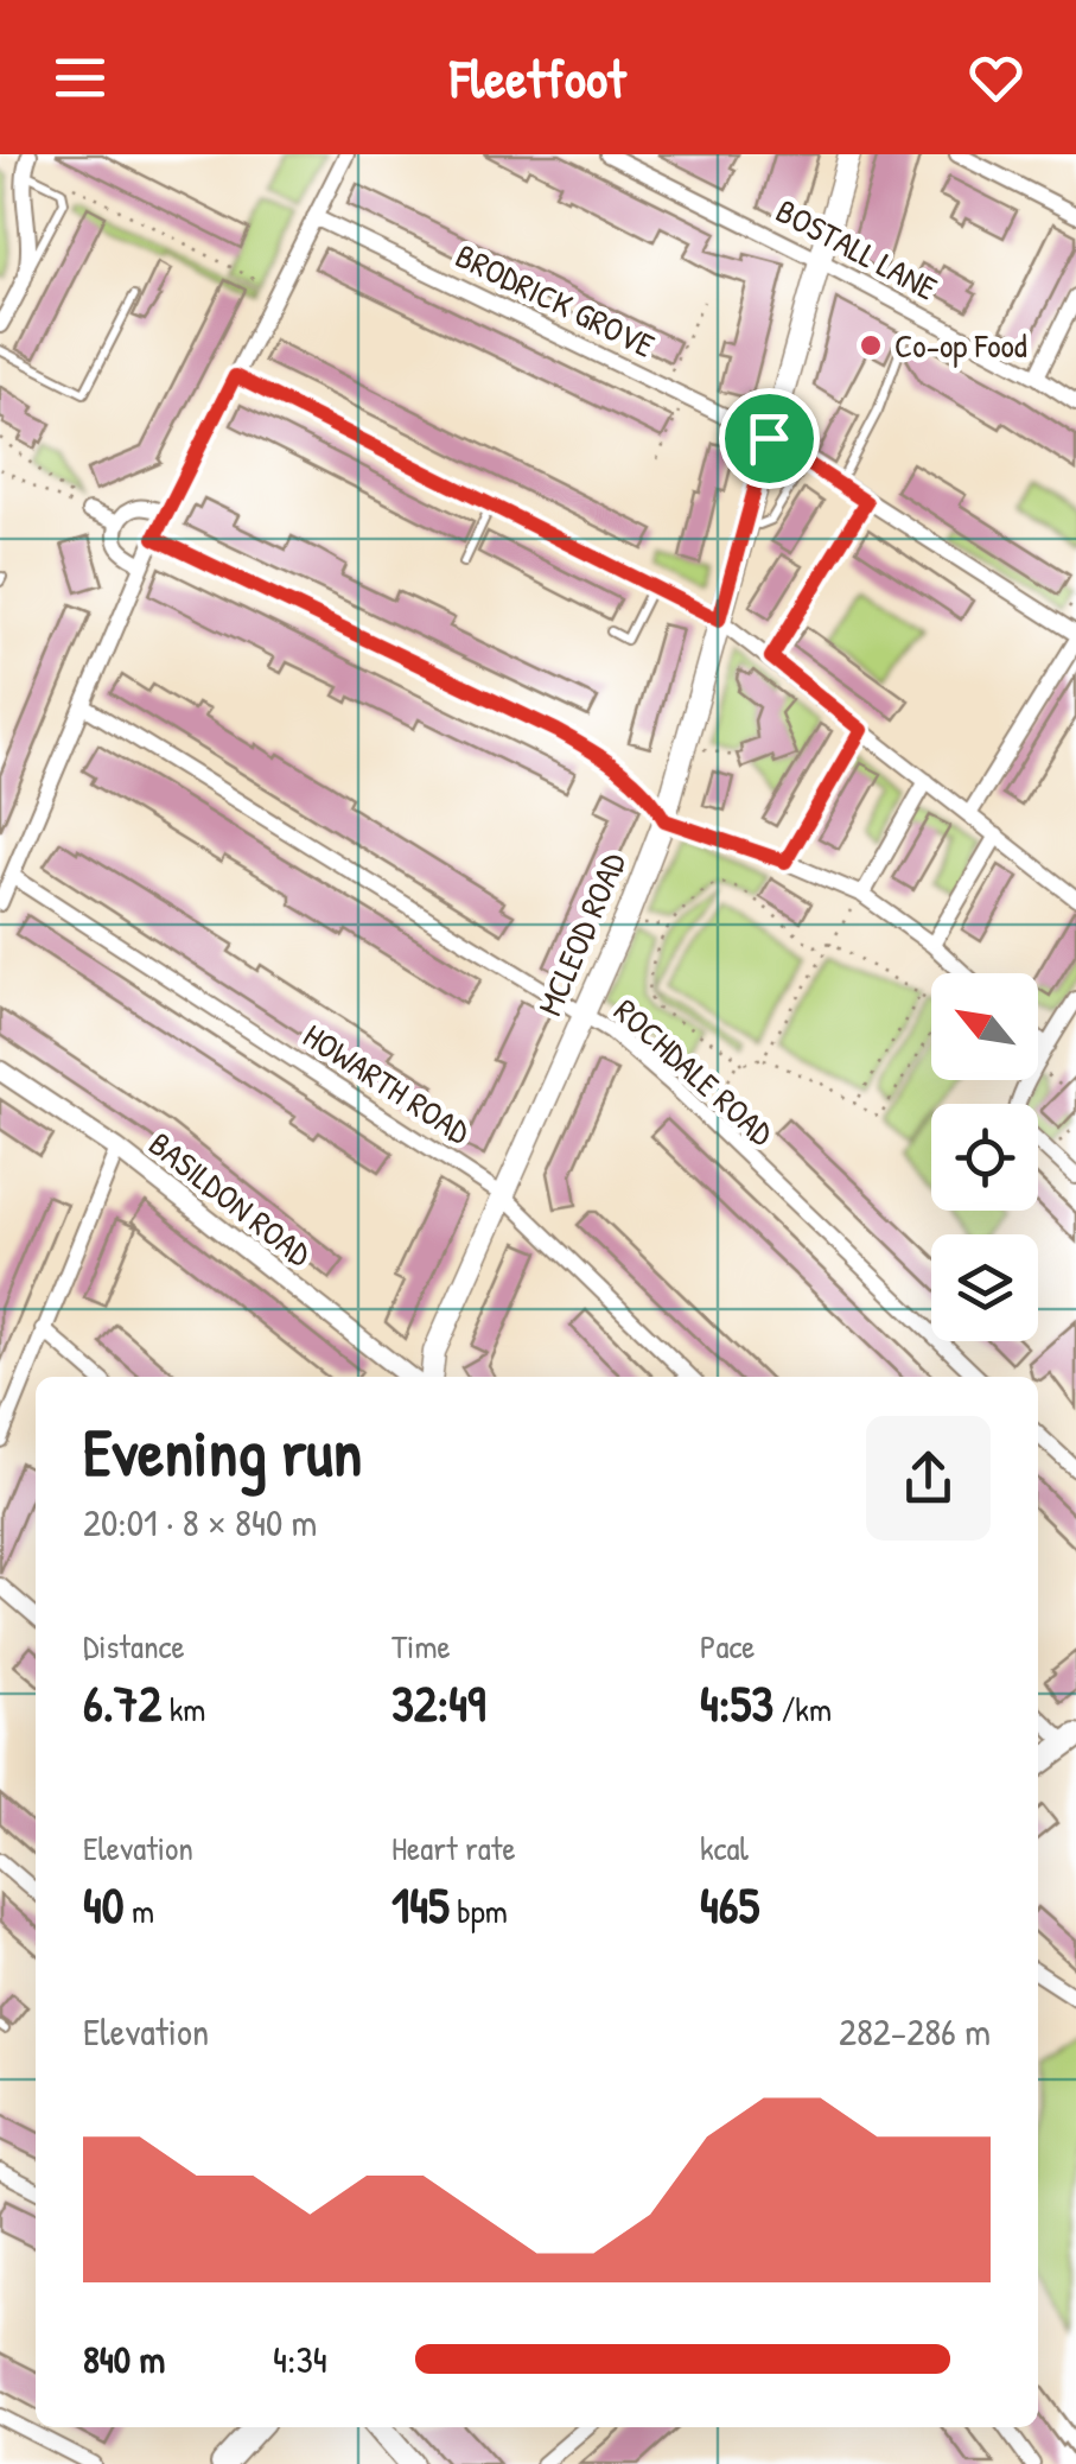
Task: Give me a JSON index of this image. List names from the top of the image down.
{
  "streets": {
    "main road": ["MCLEOD ROAD"],
    "street": [
      "BOSTALL LANE",
      "BRODRICK GROVE",
      "ROCHDALE ROAD",
      "HOWARTH ROAD",
      "BASILDON ROAD"
    ]
  },
  "crossings": [
    ["BOSTALL LANE", "MCLEOD ROAD"],
    ["BRODRICK GROVE", "MCLEOD ROAD"],
    ["MCLEOD ROAD", "ROCHDALE ROAD"],
    ["MCLEOD ROAD", "HOWARTH ROAD"]
  ],
  "places": ["Co-op Food"],
  "north": "top left",
  "page": {
    "header": "Fleetfoot",
    "heading": ["Evening run", "20:01 · 8 × 840 m"],
    "stats": [
      ["Distance", "6.72 km"],
      ["Time", "32:49"],
      ["Pace", "4:53 /km"],
      ["Elevation", "40 m"],
      ["Heart rate", "145 bpm"],
      ["kcal", "465"]
    ],
    "chart": ["Elevation", "282–286 m"],
    "list": [
      {
        "name": "840 m",
        "note": "4:34"
      }
    ]
  }
}
